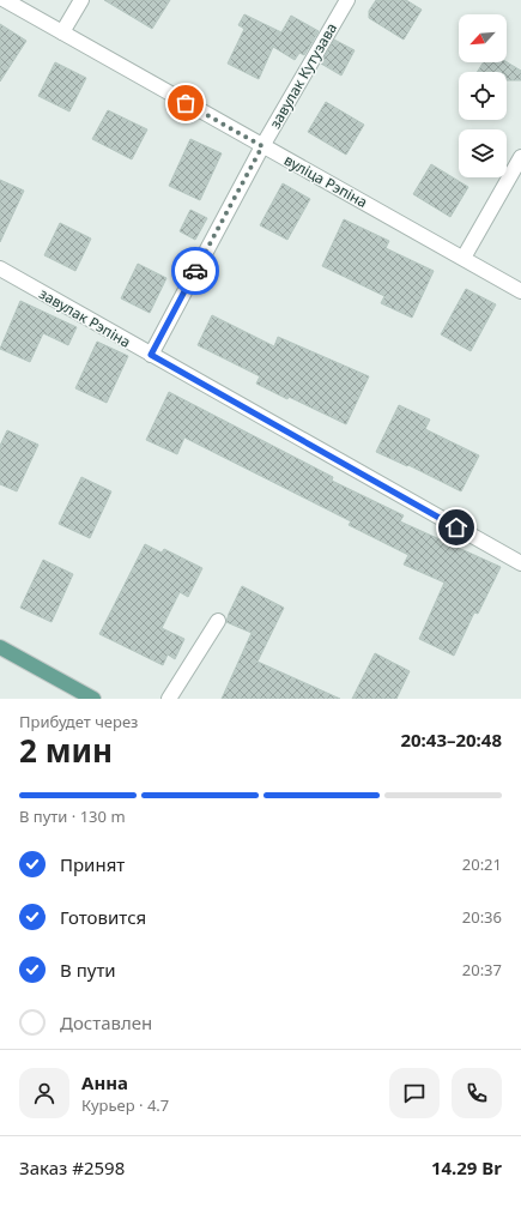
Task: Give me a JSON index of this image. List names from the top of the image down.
{
  "streets": {
    "street": ["завулак Кутузава", "вуліца Рэпіна", "завулак Рэпіна"]
  },
  "crossings": [
    ["завулак Кутузава", "вуліца Рэпіна"],
    ["завулак Кутузава", "завулак Рэпіна"]
  ],
  "north": "bottom left",
  "page": {
    "heading": ["2 мин", "Прибудет через", "20:43–20:48"],
    "panel": [
      "Анна",
      "Курьер · 4.7",
      "Заказ #2598",
      "14.29 Br"
    ],
    "bar": "В пути · 130 m",
    "list": [
      ["Принят", "20:21"],
      ["Готовится", "20:36"],
      ["В пути", "20:37"],
      "Доставлен"
    ]
  }
}
